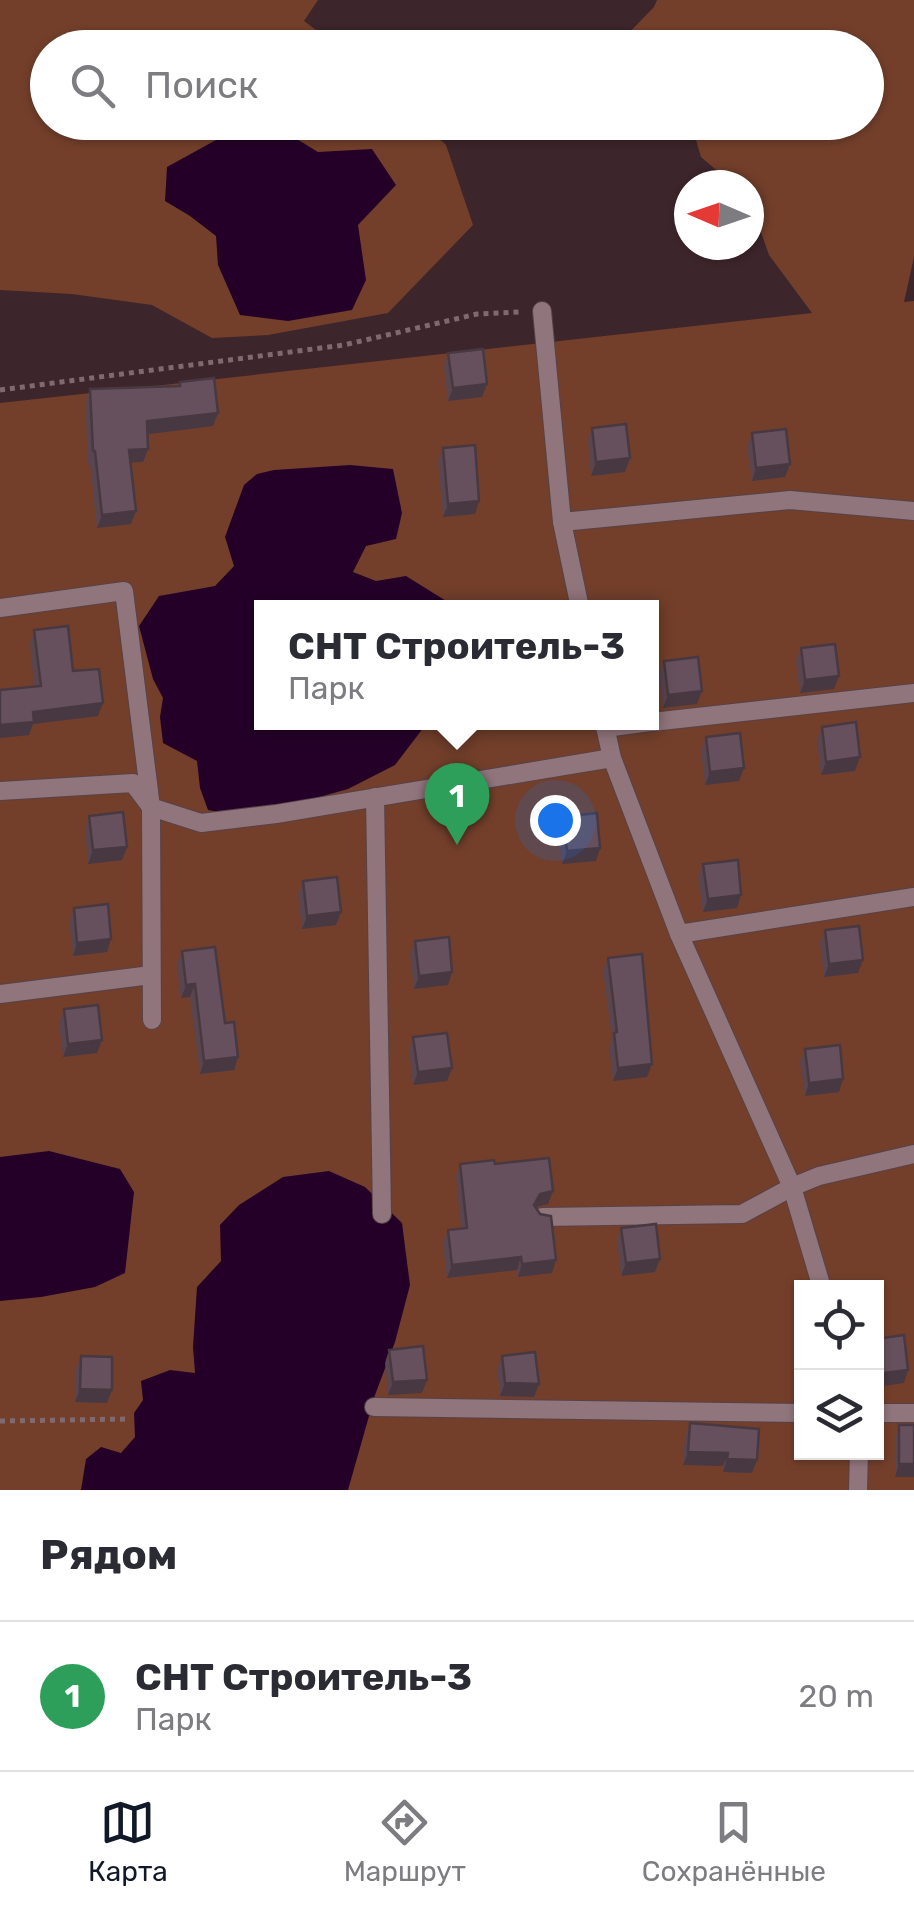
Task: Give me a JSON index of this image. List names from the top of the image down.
{
  "north": "left",
  "page": {
    "search": "Поиск",
    "popup": ["СНТ Строитель-3", "Парк"],
    "pins": "1",
    "heading": "Рядом",
    "list": [
      {
        "mark": "1",
        "name": "СНТ Строитель-3",
        "note": "Парк",
        "value": "20 m"
      }
    ],
    "nav": ["Карта", "Маршрут", "Сохранённые"]
  }
}
